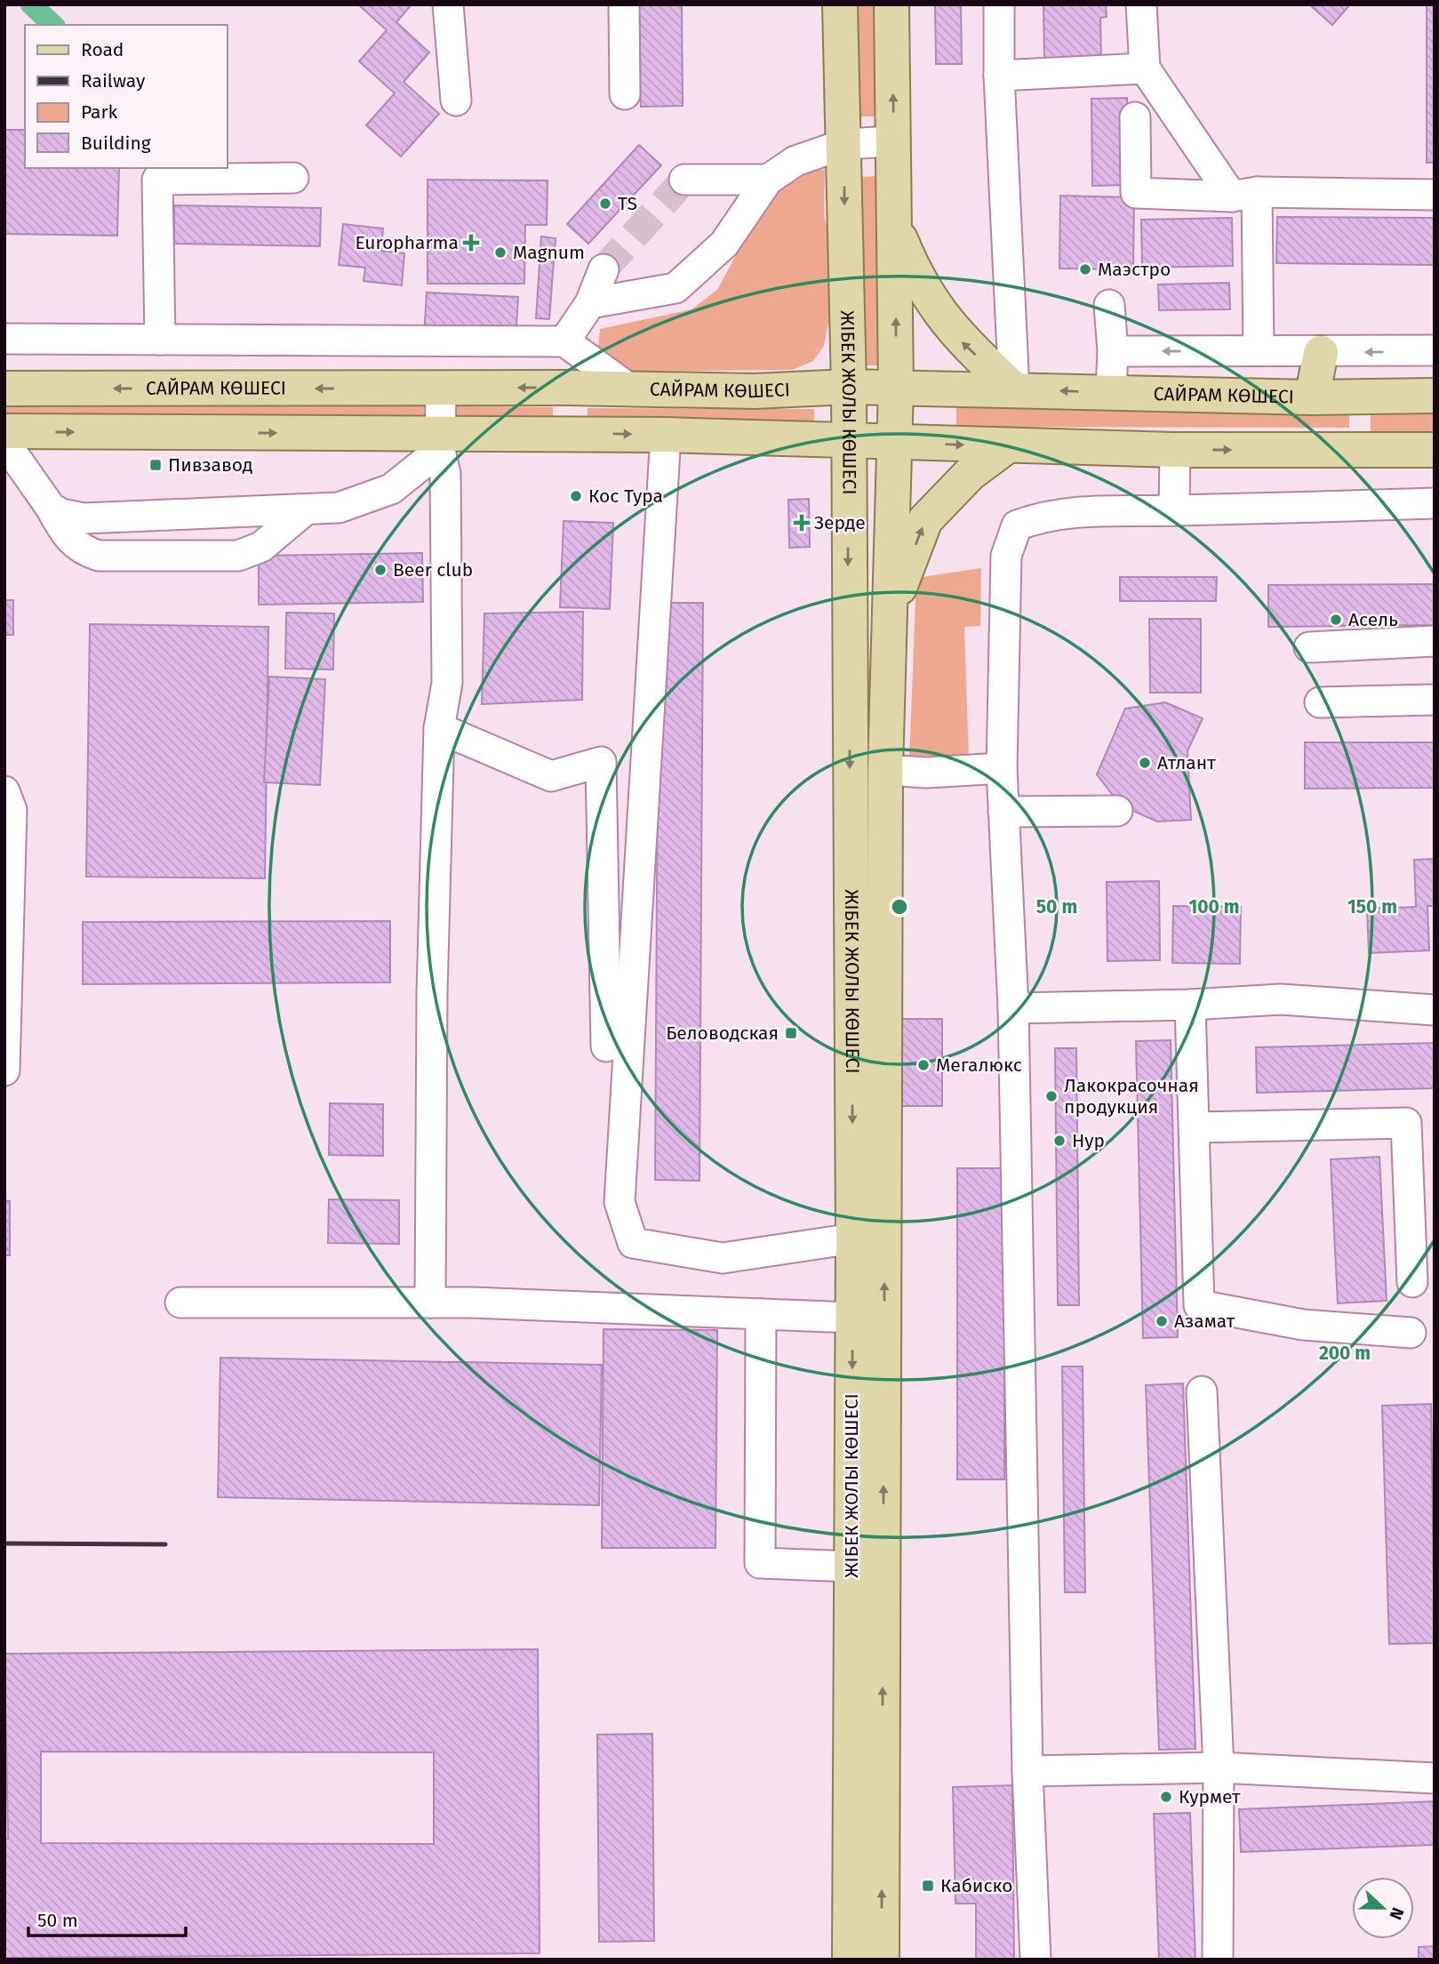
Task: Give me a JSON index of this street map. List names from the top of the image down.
{
  "streets": {
    "main road": ["САЙРАМ КӨШЕСІ", "ЖІБЕК ЖОЛЫ КӨШЕСІ"]
  },
  "crossings": [
    ["САЙРАМ КӨШЕСІ", "ЖІБЕК ЖОЛЫ КӨШЕСІ"]
  ],
  "places": {
    "other": [
      "TS",
      "Magnum",
      "Маэстро",
      "Кос Тура",
      "Beer club",
      "Асель",
      "Атлант",
      "Мегалюкс",
      "Лакокрасочная продукция",
      "Нур",
      "Азамат",
      "Курмет"
    ],
    "health": ["Europharma", "Зерде"],
    "transit": ["Пивзавод", "Беловодская", "Кабиско"]
  },
  "legend": [
    "Road",
    "Railway",
    "Park",
    "Building"
  ],
  "scale_bar": "50 m",
  "north": "right",
  "rings": [
    "50 m",
    "100 m",
    "150 m",
    "200 m"
  ]
}
